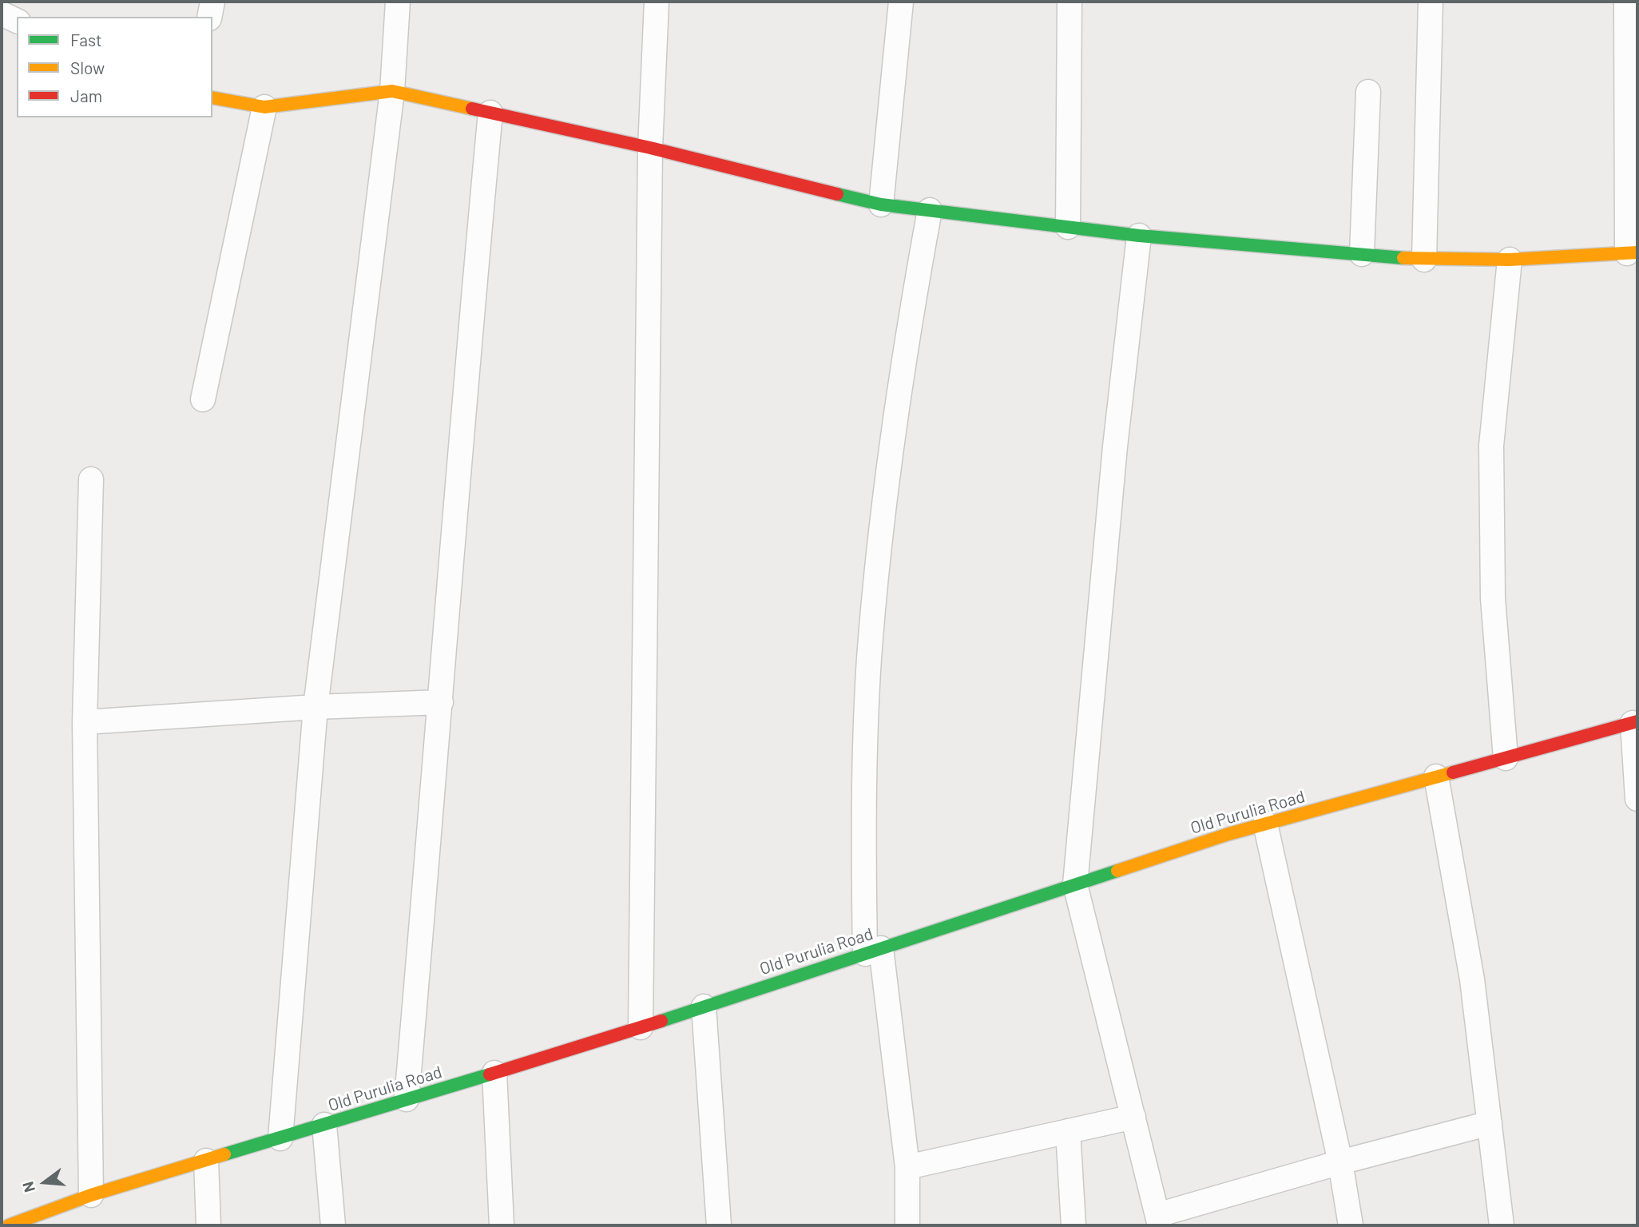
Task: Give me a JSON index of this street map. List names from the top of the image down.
{
  "streets": {
    "main road": ["Old Purulia Road"]
  },
  "legend": ["Fast", "Slow", "Jam"],
  "north": "left"
}
